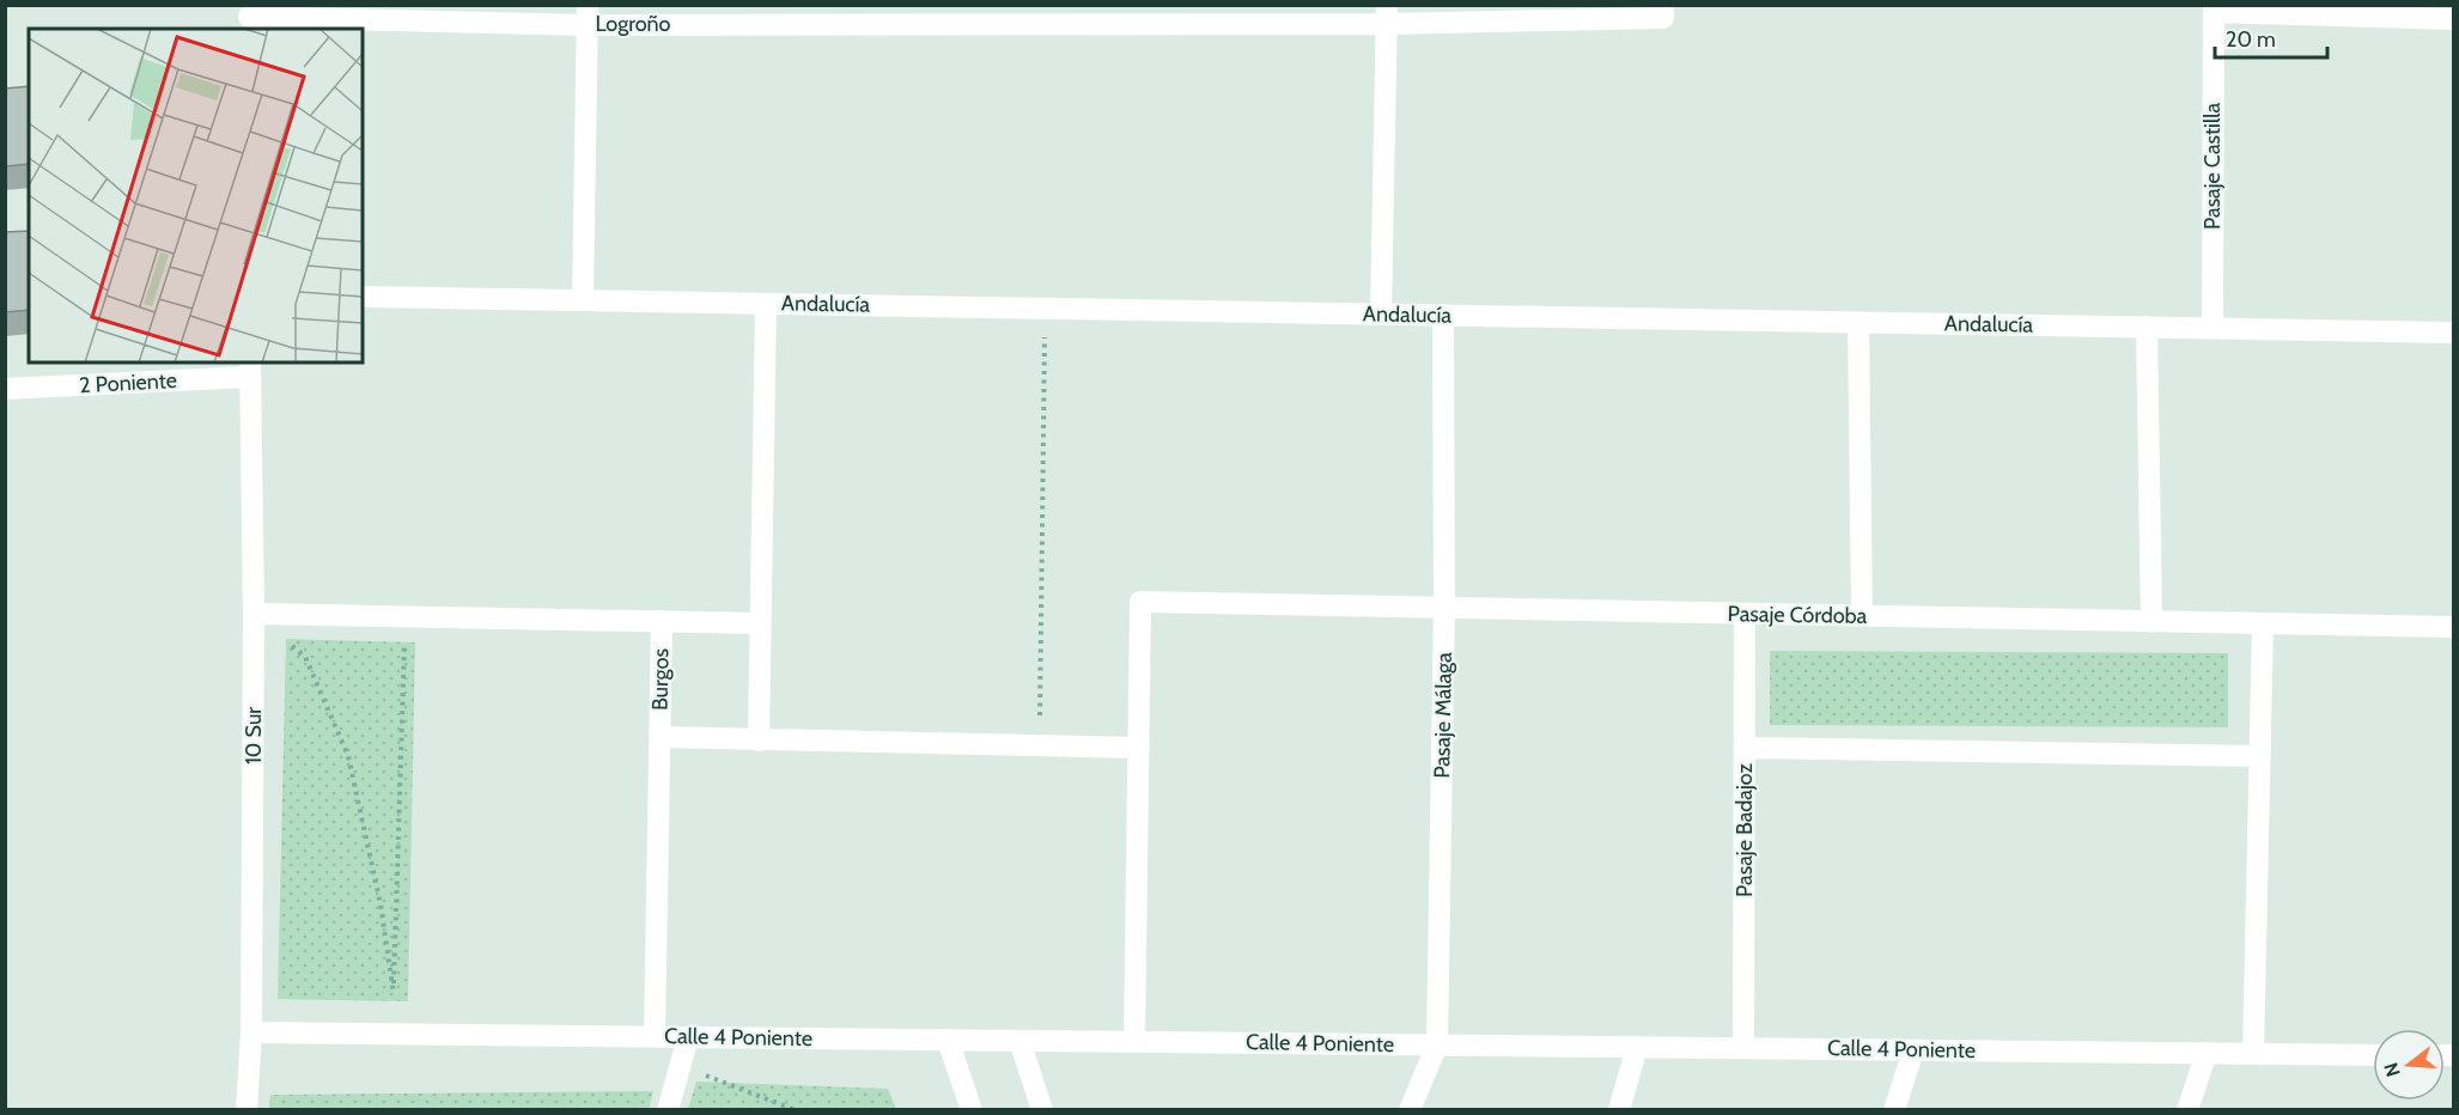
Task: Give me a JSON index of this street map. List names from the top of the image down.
{
  "streets": {
    "street": [
      "Logroño",
      "Pasaje Castilla",
      "Andalucía",
      "2 Poniente",
      "Pasaje Córdoba",
      "Burgos",
      "Pasaje Málaga",
      "10 Sur",
      "Pasaje Badajoz",
      "Calle 4 Poniente"
    ]
  },
  "crossings": [
    ["Pasaje Castilla", "Andalucía"],
    ["Andalucía", "Pasaje Málaga"],
    ["2 Poniente", "10 Sur"],
    ["Pasaje Córdoba", "Pasaje Málaga"],
    ["Pasaje Córdoba", "Pasaje Badajoz"],
    ["Burgos", "Calle 4 Poniente"],
    ["Pasaje Málaga", "Calle 4 Poniente"],
    ["10 Sur", "Calle 4 Poniente"],
    ["Pasaje Badajoz", "Calle 4 Poniente"]
  ],
  "scale_bar": "20 m",
  "north": "left"
}
